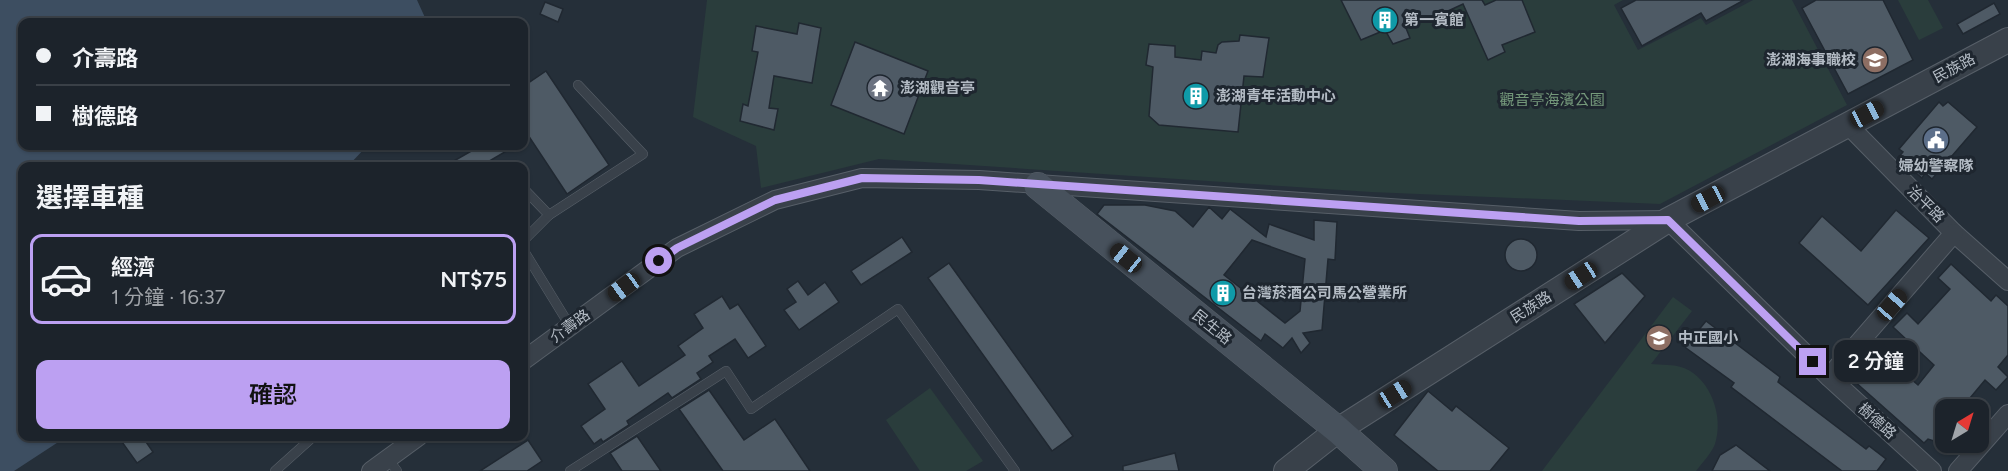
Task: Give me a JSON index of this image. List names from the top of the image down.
{
  "streets": {
    "main road": ["民生路"],
    "street": [
      "民族路",
      "治平路",
      "介壽路",
      "樹德路"
    ]
  },
  "crossings": [
    ["民族路", "治平路"],
    ["民族路", "介壽路"],
    ["民族路", "民生路"],
    ["民族路", "樹德路"],
    ["介壽路", "民生路"],
    ["介壽路", "樹德路"]
  ],
  "parks": ["觀音亭海濱公園"],
  "places": {
    "building": ["第一賓館", "澎湖青年活動中心", "台灣菸酒公司馬公營業所"],
    "school or university": ["澎湖海事職校", "中正國小"],
    "temple": ["澎湖觀音亭"],
    "public building": ["婦幼警察隊"]
  },
  "north": "top right",
  "page": {
    "banner": ["介壽路", "樹德路"],
    "heading": "選擇車種",
    "list": [
      {
        "name": "經濟",
        "note": "1 分鐘 · 16:37",
        "value": "NT$75"
      }
    ],
    "bubble": "2 分鐘",
    "buttons": "確認"
  }
}
